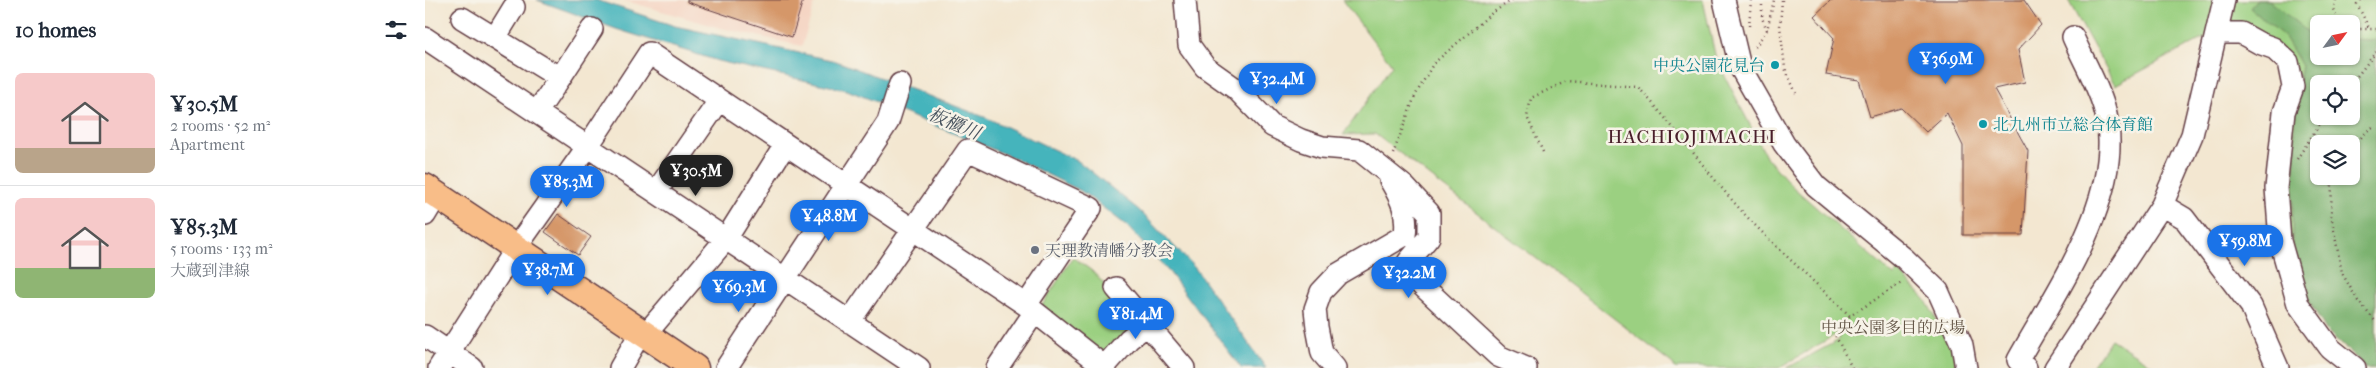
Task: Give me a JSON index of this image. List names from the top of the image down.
{
  "districts": ["HACHIOJIMACHI"],
  "water": ["板櫃川"],
  "parks": ["中央公園多目的広場"],
  "places": ["中央公園花見台", "北九州市立総合体育館", "天理教清幡分教会"],
  "north": "top right",
  "page": {
    "heading": "10 homes",
    "price": [
      "¥36.9M",
      "¥32.4M",
      "¥30.5M",
      "¥85.3M",
      "¥48.8M",
      "¥59.8M",
      "¥38.7M",
      "¥32.2M",
      "¥69.3M",
      "¥81.4M"
    ],
    "list": [
      {
        "name": "¥30.5M",
        "note": "2 rooms · 52 m² · Apartment"
      },
      {
        "name": "¥85.3M",
        "note": "5 rooms · 133 m² · 大蔵到津線"
      }
    ]
  }
}
